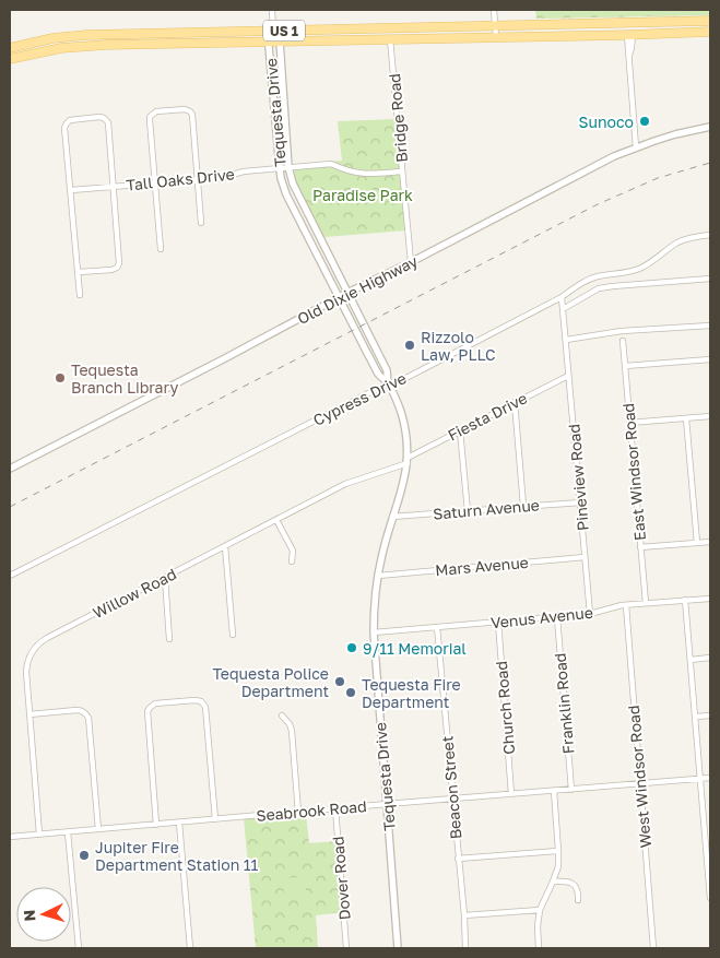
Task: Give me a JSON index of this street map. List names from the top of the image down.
{
  "streets": {
    "main road": ["US 1"],
    "street": [
      "Tequesta Drive",
      "Bridge Road",
      "Tall Oaks Drive",
      "Old Dixie Highway",
      "Cypress Drive",
      "Fiesta Drive",
      "East Windsor Road",
      "Pineview Road",
      "Saturn Avenue",
      "Mars Avenue",
      "Willow Road",
      "Venus Avenue",
      "Franklin Road",
      "Church Road",
      "West Windsor Road",
      "Beacon Street",
      "Seabrook Road",
      "Dover Road"
    ]
  },
  "crossings": [
    ["US 1", "Tequesta Drive"],
    ["US 1", "Bridge Road"],
    ["Tequesta Drive", "Tall Oaks Drive"],
    ["Tequesta Drive", "Old Dixie Highway"],
    ["Tequesta Drive", "Cypress Drive"],
    ["Tequesta Drive", "Fiesta Drive"],
    ["Tequesta Drive", "Saturn Avenue"],
    ["Tequesta Drive", "Mars Avenue"],
    ["Tequesta Drive", "Willow Road"],
    ["Tequesta Drive", "Venus Avenue"],
    ["Tequesta Drive", "Seabrook Road"],
    ["Bridge Road", "Tall Oaks Drive"],
    ["Bridge Road", "Old Dixie Highway"],
    ["Cypress Drive", "Pineview Road"],
    ["Fiesta Drive", "Pineview Road"],
    ["Fiesta Drive", "Willow Road"],
    ["East Windsor Road", "Venus Avenue"],
    ["Pineview Road", "Saturn Avenue"],
    ["Pineview Road", "Mars Avenue"],
    ["Pineview Road", "Venus Avenue"],
    ["Willow Road", "Seabrook Road"],
    ["Venus Avenue", "Franklin Road"],
    ["Venus Avenue", "Church Road"],
    ["Venus Avenue", "West Windsor Road"],
    ["Venus Avenue", "Beacon Street"],
    ["Franklin Road", "Seabrook Road"],
    ["Church Road", "Seabrook Road"],
    ["West Windsor Road", "Seabrook Road"],
    ["Beacon Street", "Seabrook Road"],
    ["Seabrook Road", "Dover Road"]
  ],
  "parks": ["Paradise Park"],
  "places": [
    "Sunoco",
    "Rizzolo Law, PLLC",
    "Tequesta Branch Library",
    "9/11 Memorial",
    "Tequesta Police Department",
    "Tequesta Fire Department",
    "Jupiter Fire Department Station 11"
  ],
  "north": "left"
}
